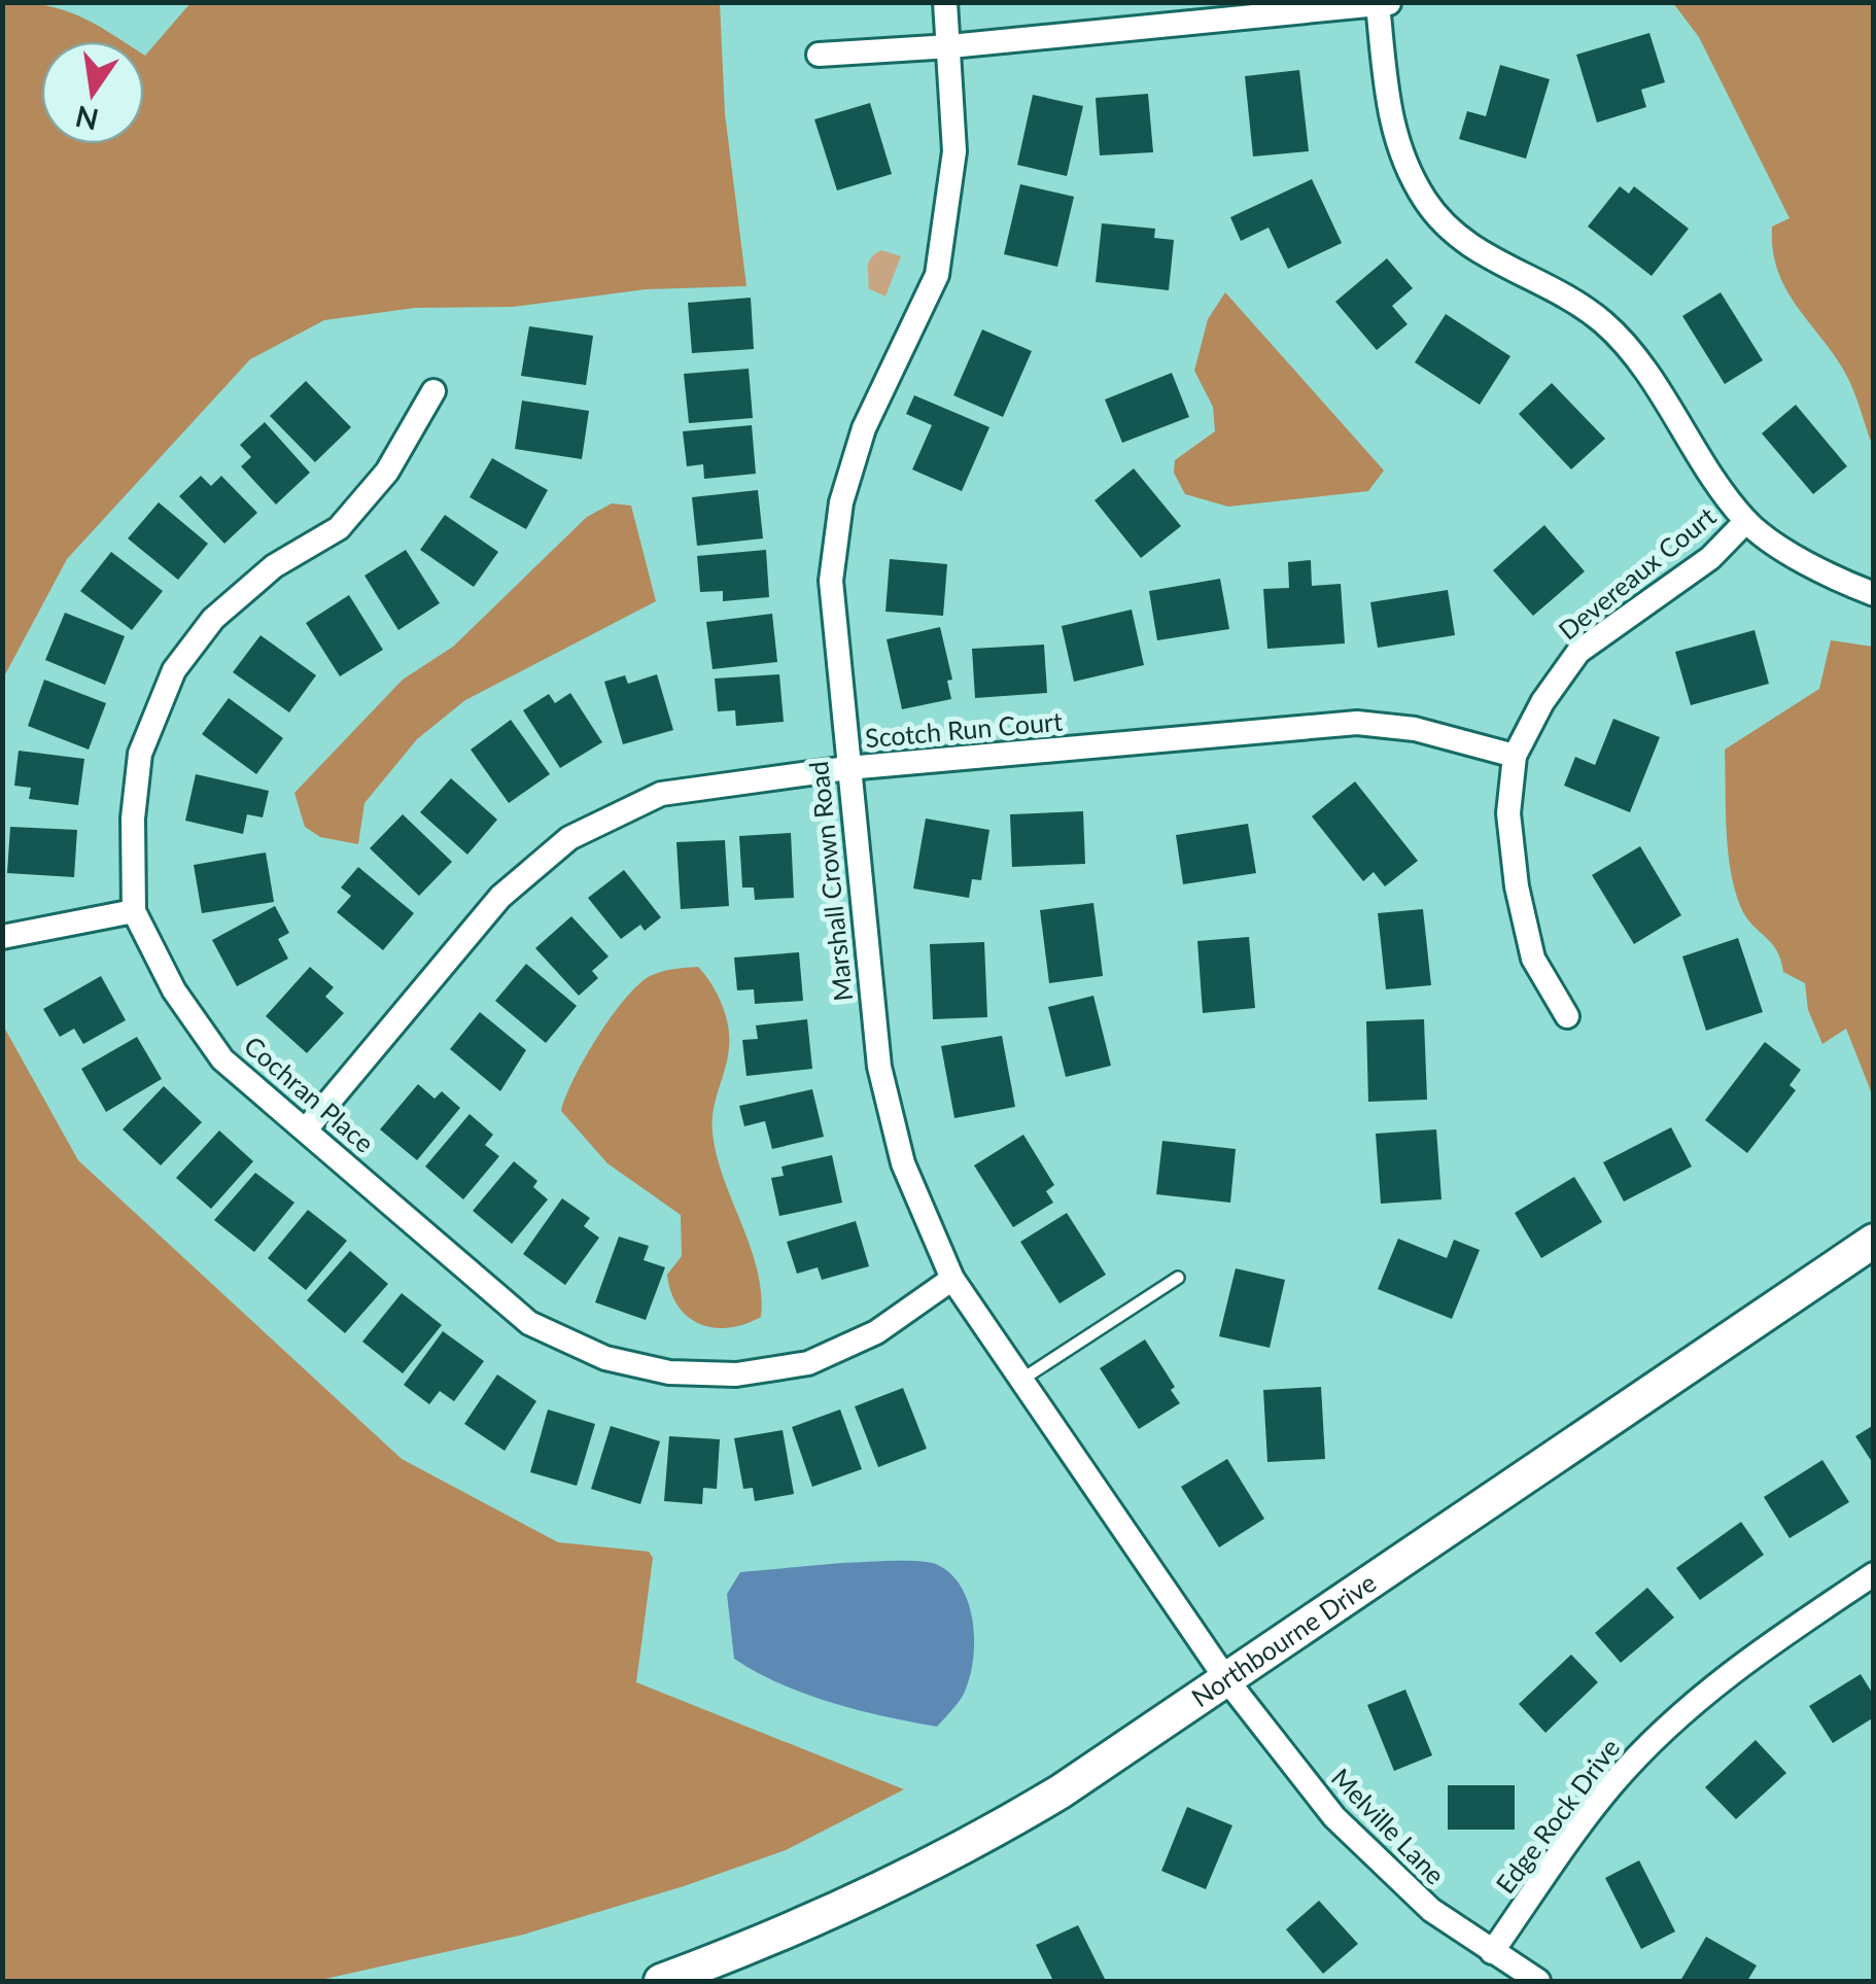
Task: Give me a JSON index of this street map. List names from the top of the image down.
{
  "streets": {
    "street": [
      "Devereaux Court",
      "Scotch Run Court",
      "Marshall Crown Road",
      "Cochran Place",
      "Northbourne Drive",
      "Edge Rock Drive",
      "Melville Lane"
    ]
  },
  "crossings": [
    ["Devereaux Court", "Scotch Run Court"],
    ["Scotch Run Court", "Marshall Crown Road"],
    ["Scotch Run Court", "Cochran Place"],
    ["Marshall Crown Road", "Cochran Place"],
    ["Marshall Crown Road", "Northbourne Drive"],
    ["Marshall Crown Road", "Melville Lane"],
    ["Northbourne Drive", "Melville Lane"],
    ["Edge Rock Drive", "Melville Lane"]
  ],
  "north": "bottom"
}
